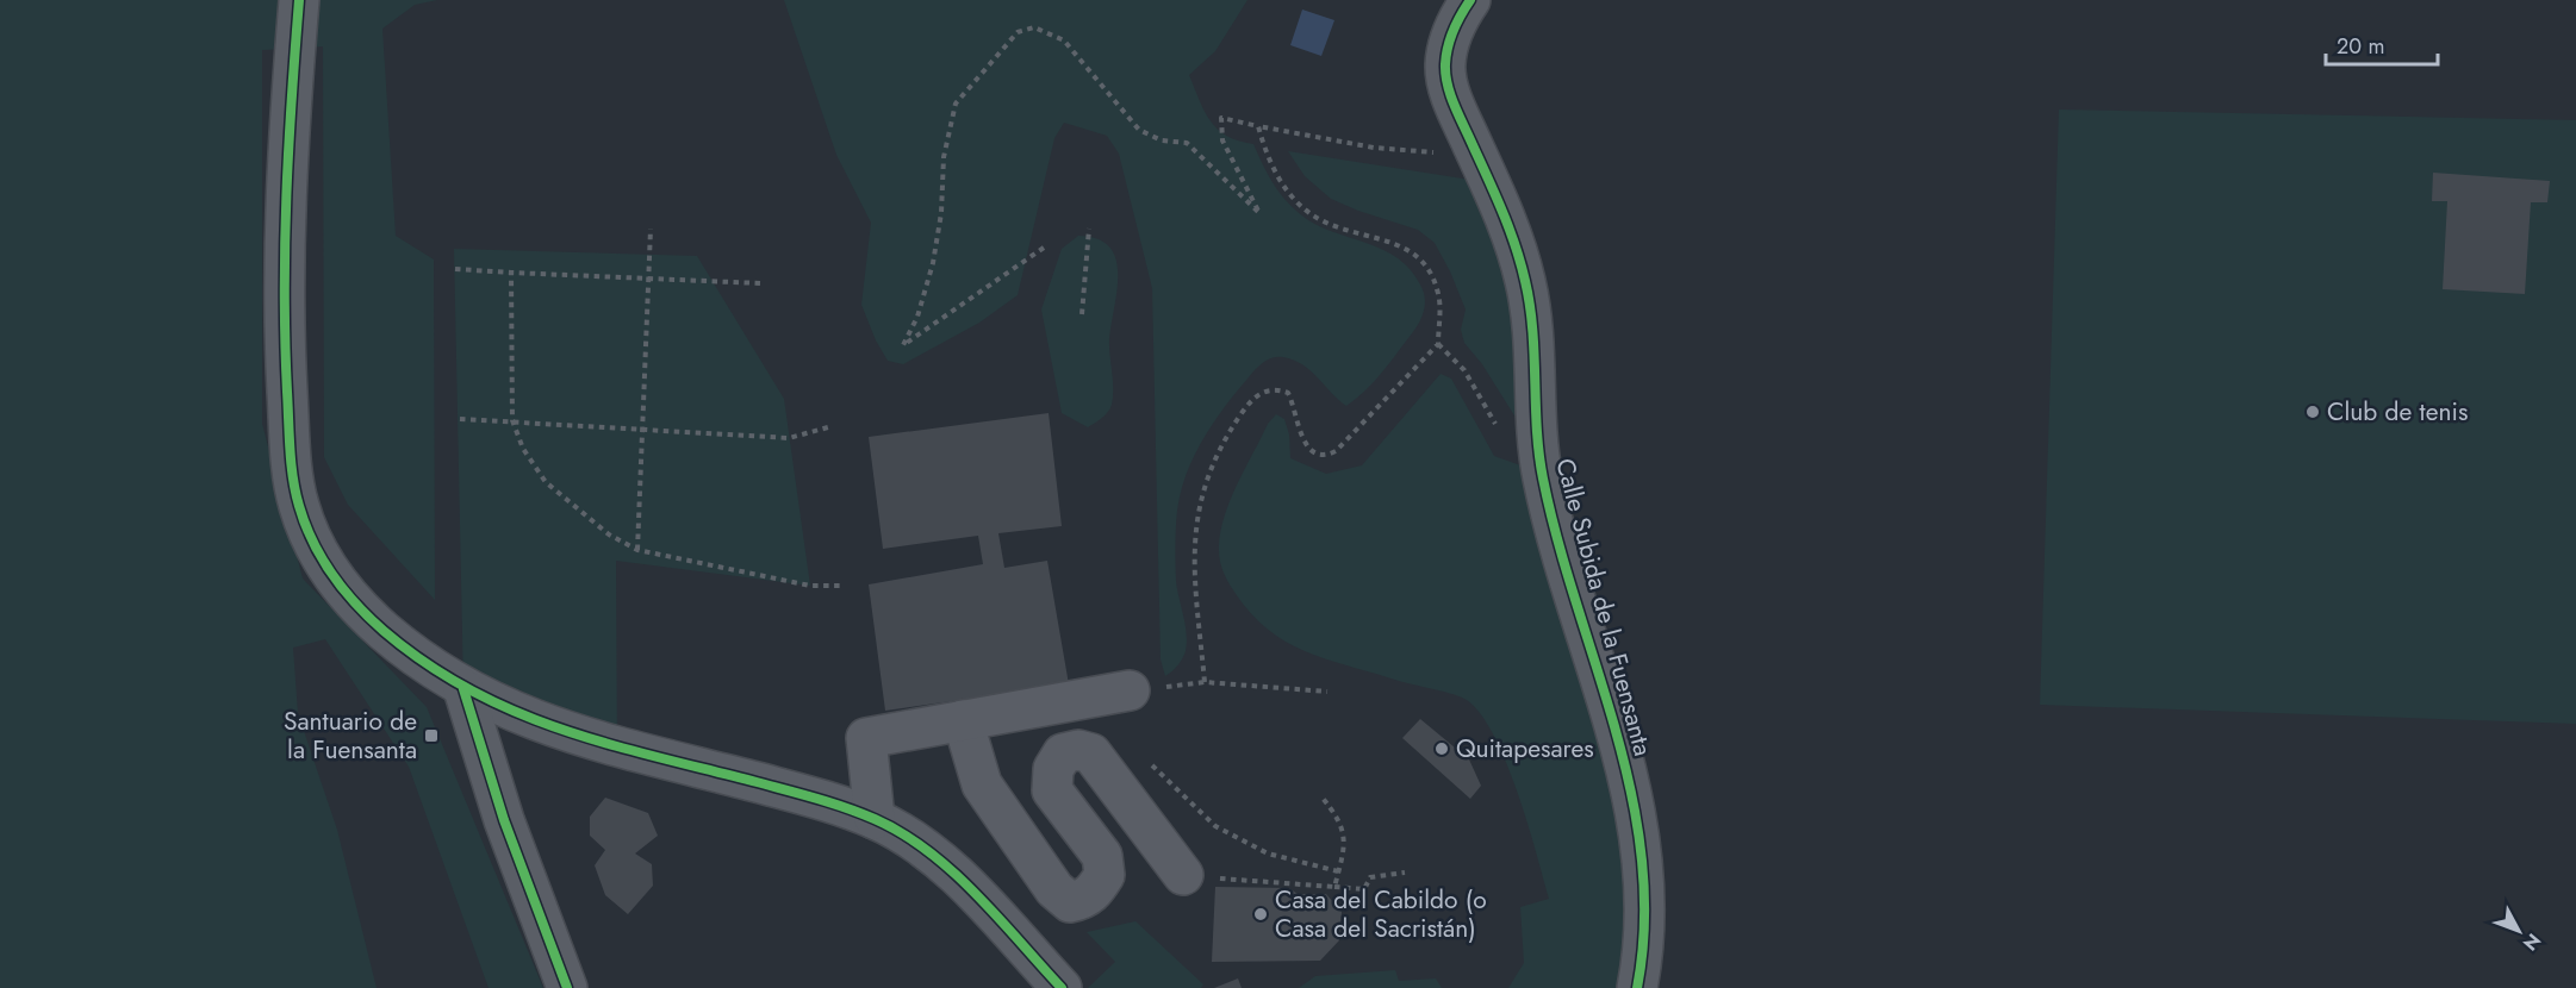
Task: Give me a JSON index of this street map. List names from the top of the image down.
{
  "streets": {
    "street": ["Calle Subida de la Fuensanta"]
  },
  "places": {
    "other": ["Club de tenis", "Quitapesares", "Casa del Cabildo (o Casa del Sacristán)"],
    "transit": ["Santuario de la Fuensanta"]
  },
  "scale_bar": "20 m",
  "north": "bottom right"
}
